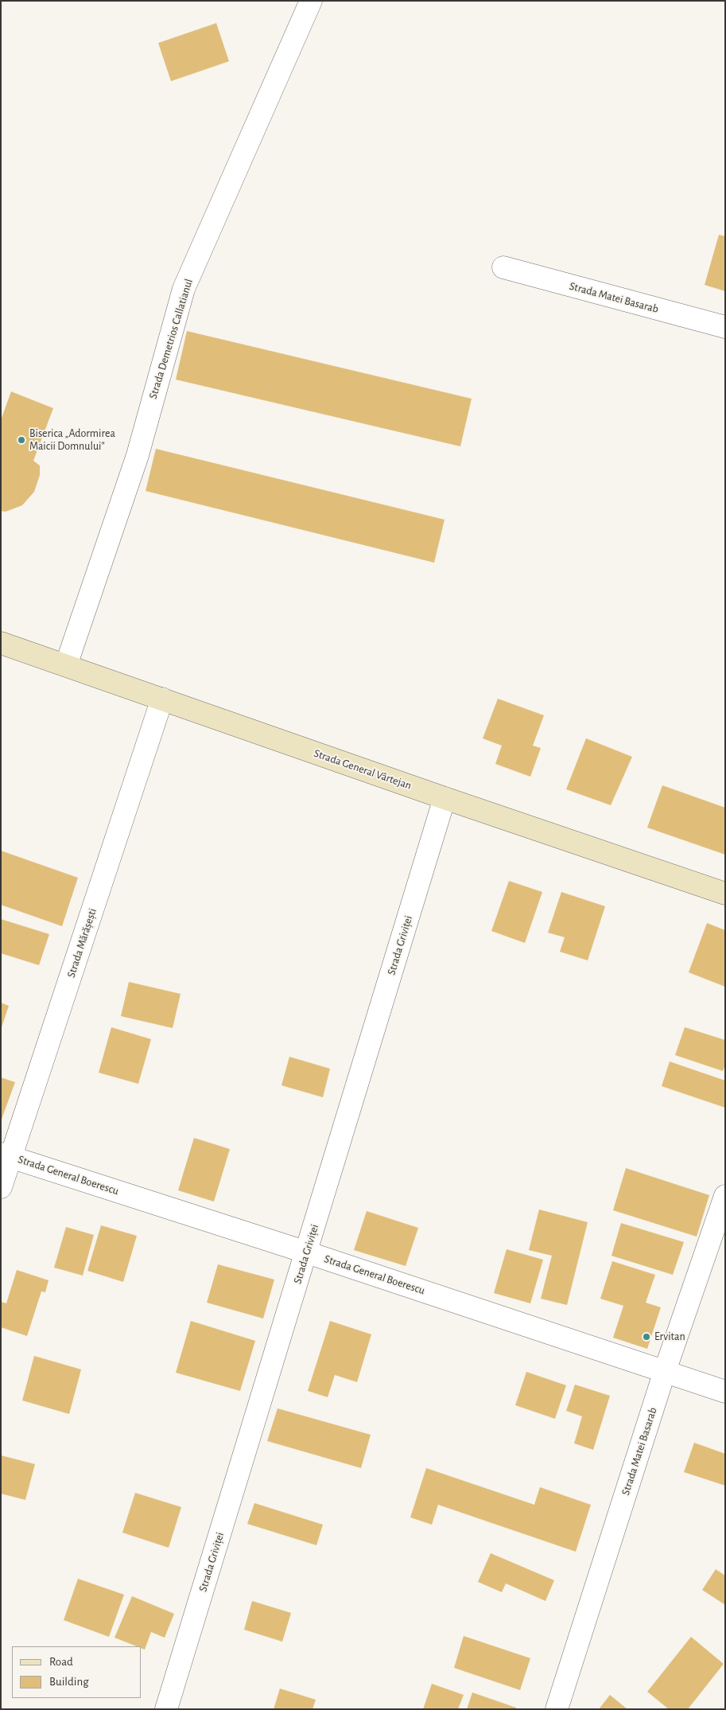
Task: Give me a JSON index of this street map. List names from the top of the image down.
{
  "streets": {
    "street": [
      "Strada Matei Basarab",
      "Strada Demetrios Callatianul",
      "Strada General Vârtejan",
      "Strada Mărășești",
      "Strada Griviței",
      "Strada General Boerescu"
    ]
  },
  "crossings": [
    ["Strada Matei Basarab", "Strada General Boerescu"],
    ["Strada Demetrios Callatianul", "Strada General Vârtejan"],
    ["Strada General Vârtejan", "Strada Mărășești"],
    ["Strada General Vârtejan", "Strada Griviței"],
    ["Strada Mărășești", "Strada General Boerescu"],
    ["Strada Griviței", "Strada General Boerescu"]
  ],
  "places": ["Biserica „Adormirea Maicii Domnului”", "Ervitan"],
  "legend": ["Road", "Building"]
}
